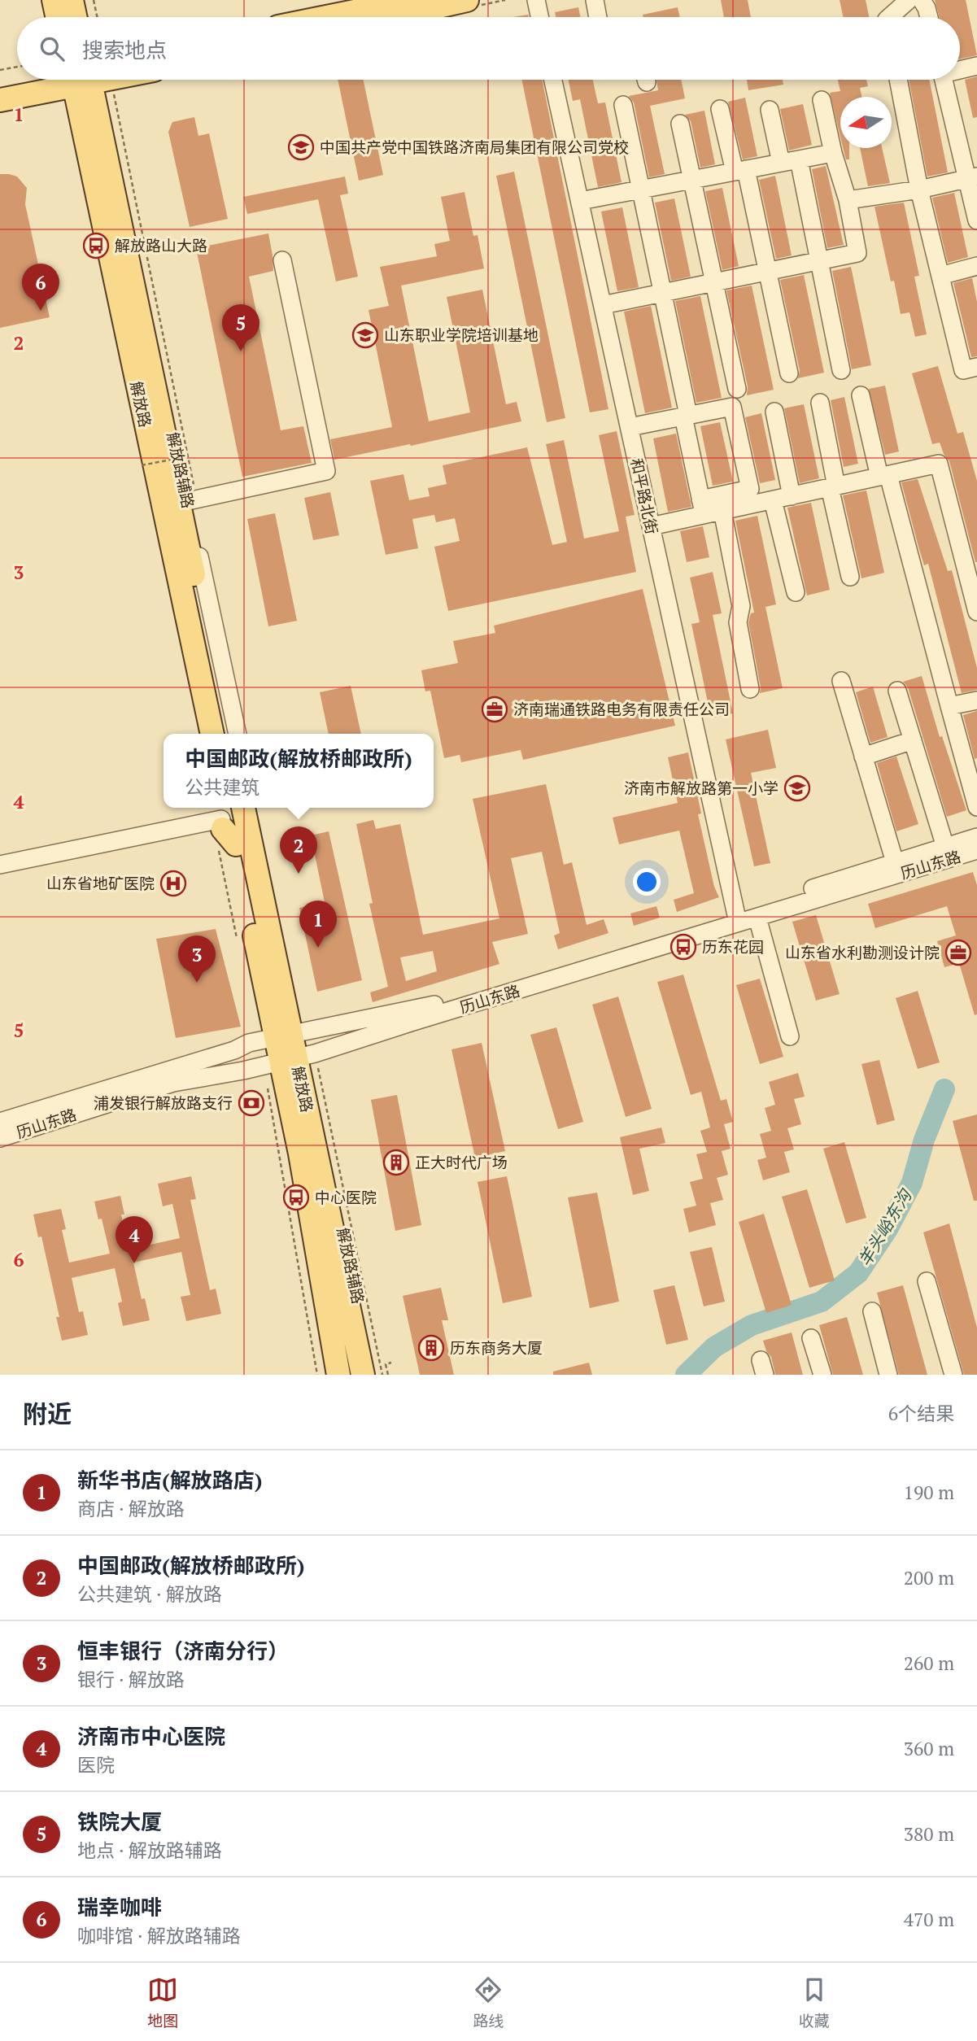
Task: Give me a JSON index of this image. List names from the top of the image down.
{
  "streets": {
    "main road": ["解放路"],
    "street": ["解放路辅路", "和平路北街", "历山东路"]
  },
  "crossings": [
    ["解放路", "解放路辅路"],
    ["解放路", "历山东路"],
    ["和平路北街", "历山东路"]
  ],
  "water": ["羊头峪东沟"],
  "places": {
    "school or university": ["中国共产党中国铁路济南局集团有限公司党校", "山东职业学院培训基地", "济南市解放路第一小学"],
    "bus stop": ["解放路山大路", "历东花园", "中心医院"],
    "office": ["济南瑞通铁路电务有限责任公司", "山东省水利勘测设计院"],
    "hospital": ["山东省地矿医院"],
    "bank": ["浦发银行解放路支行"],
    "building": ["正大时代广场", "历东商务大厦"]
  },
  "north": "left",
  "page": {
    "search": "搜索地点",
    "pins": [
      "6",
      "5",
      "2",
      "1",
      "3",
      "4"
    ],
    "popup": ["中国邮政(解放桥邮政所)", "公共建筑"],
    "heading": ["附近", "6个结果"],
    "list": [
      {
        "mark": "1",
        "name": "新华书店(解放路店)",
        "note": "商店 · 解放路",
        "value": "190 m"
      },
      {
        "mark": "2",
        "name": "中国邮政(解放桥邮政所)",
        "note": "公共建筑 · 解放路",
        "value": "200 m"
      },
      {
        "mark": "3",
        "name": "恒丰银行（济南分行）",
        "note": "银行 · 解放路",
        "value": "260 m"
      },
      {
        "mark": "4",
        "name": "济南市中心医院",
        "note": "医院",
        "value": "360 m"
      },
      {
        "mark": "5",
        "name": "铁院大厦",
        "note": "地点 · 解放路辅路",
        "value": "380 m"
      },
      {
        "mark": "6",
        "name": "瑞幸咖啡",
        "note": "咖啡馆 · 解放路辅路",
        "value": "470 m"
      }
    ],
    "nav": ["地图", "路线", "收藏"]
  },
  "grid": {
    "rows": [
      "1",
      "2",
      "3",
      "4",
      "5",
      "6"
    ]
  }
}
